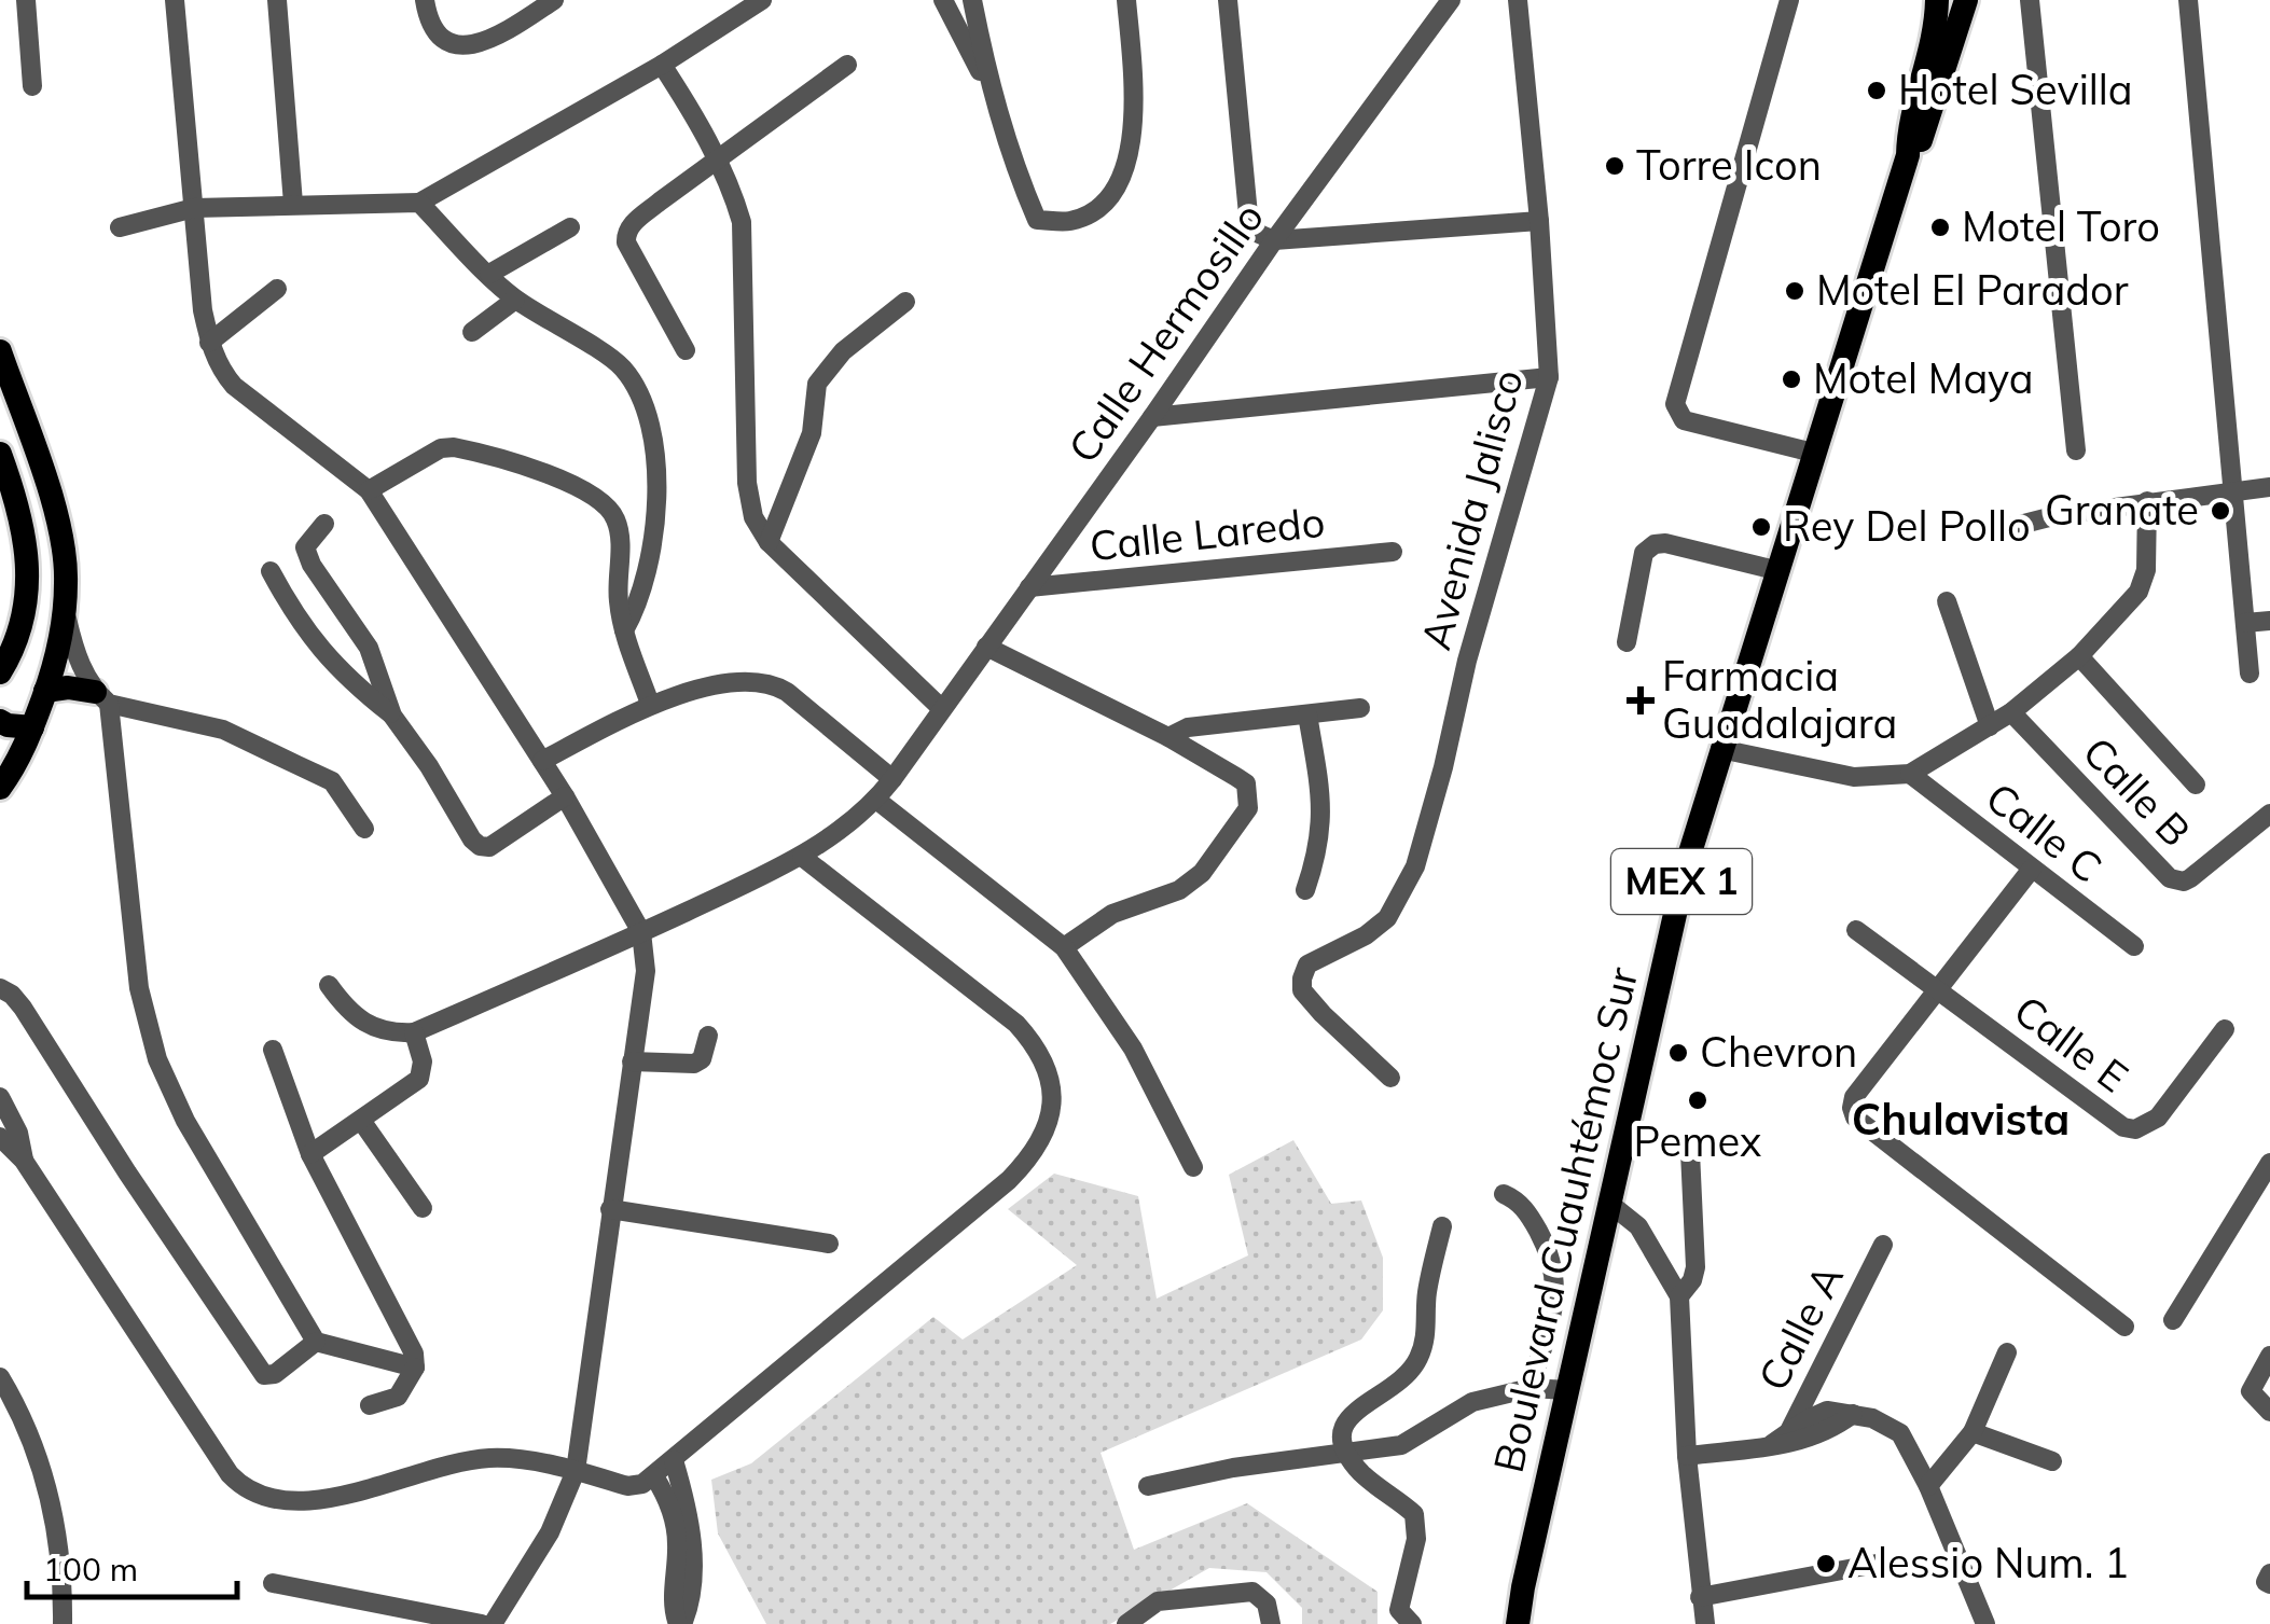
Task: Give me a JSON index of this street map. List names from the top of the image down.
{
  "streets": {
    "main road": ["MEX 1", "Boulevard Cuauhtémoc Sur"],
    "street": [
      "Calle Hermosillo",
      "Avenida Jalisco",
      "Calle Laredo",
      "Calle B",
      "Calle C",
      "Calle E",
      "Calle A"
    ]
  },
  "crossings": [
    ["Calle Hermosillo", "Calle Laredo"]
  ],
  "districts": ["Chulavista"],
  "places": {
    "other": [
      "Hotel Sevilla",
      "Torre Icon",
      "Motel Toro",
      "Motel El Parador",
      "Motel Maya",
      "Granate",
      "Rey Del Pollo",
      "Chevron",
      "Pemex",
      "Alessio Num. 1"
    ],
    "health": ["Farmacia Guadalajara"]
  },
  "scale_bar": "100 m"
}
